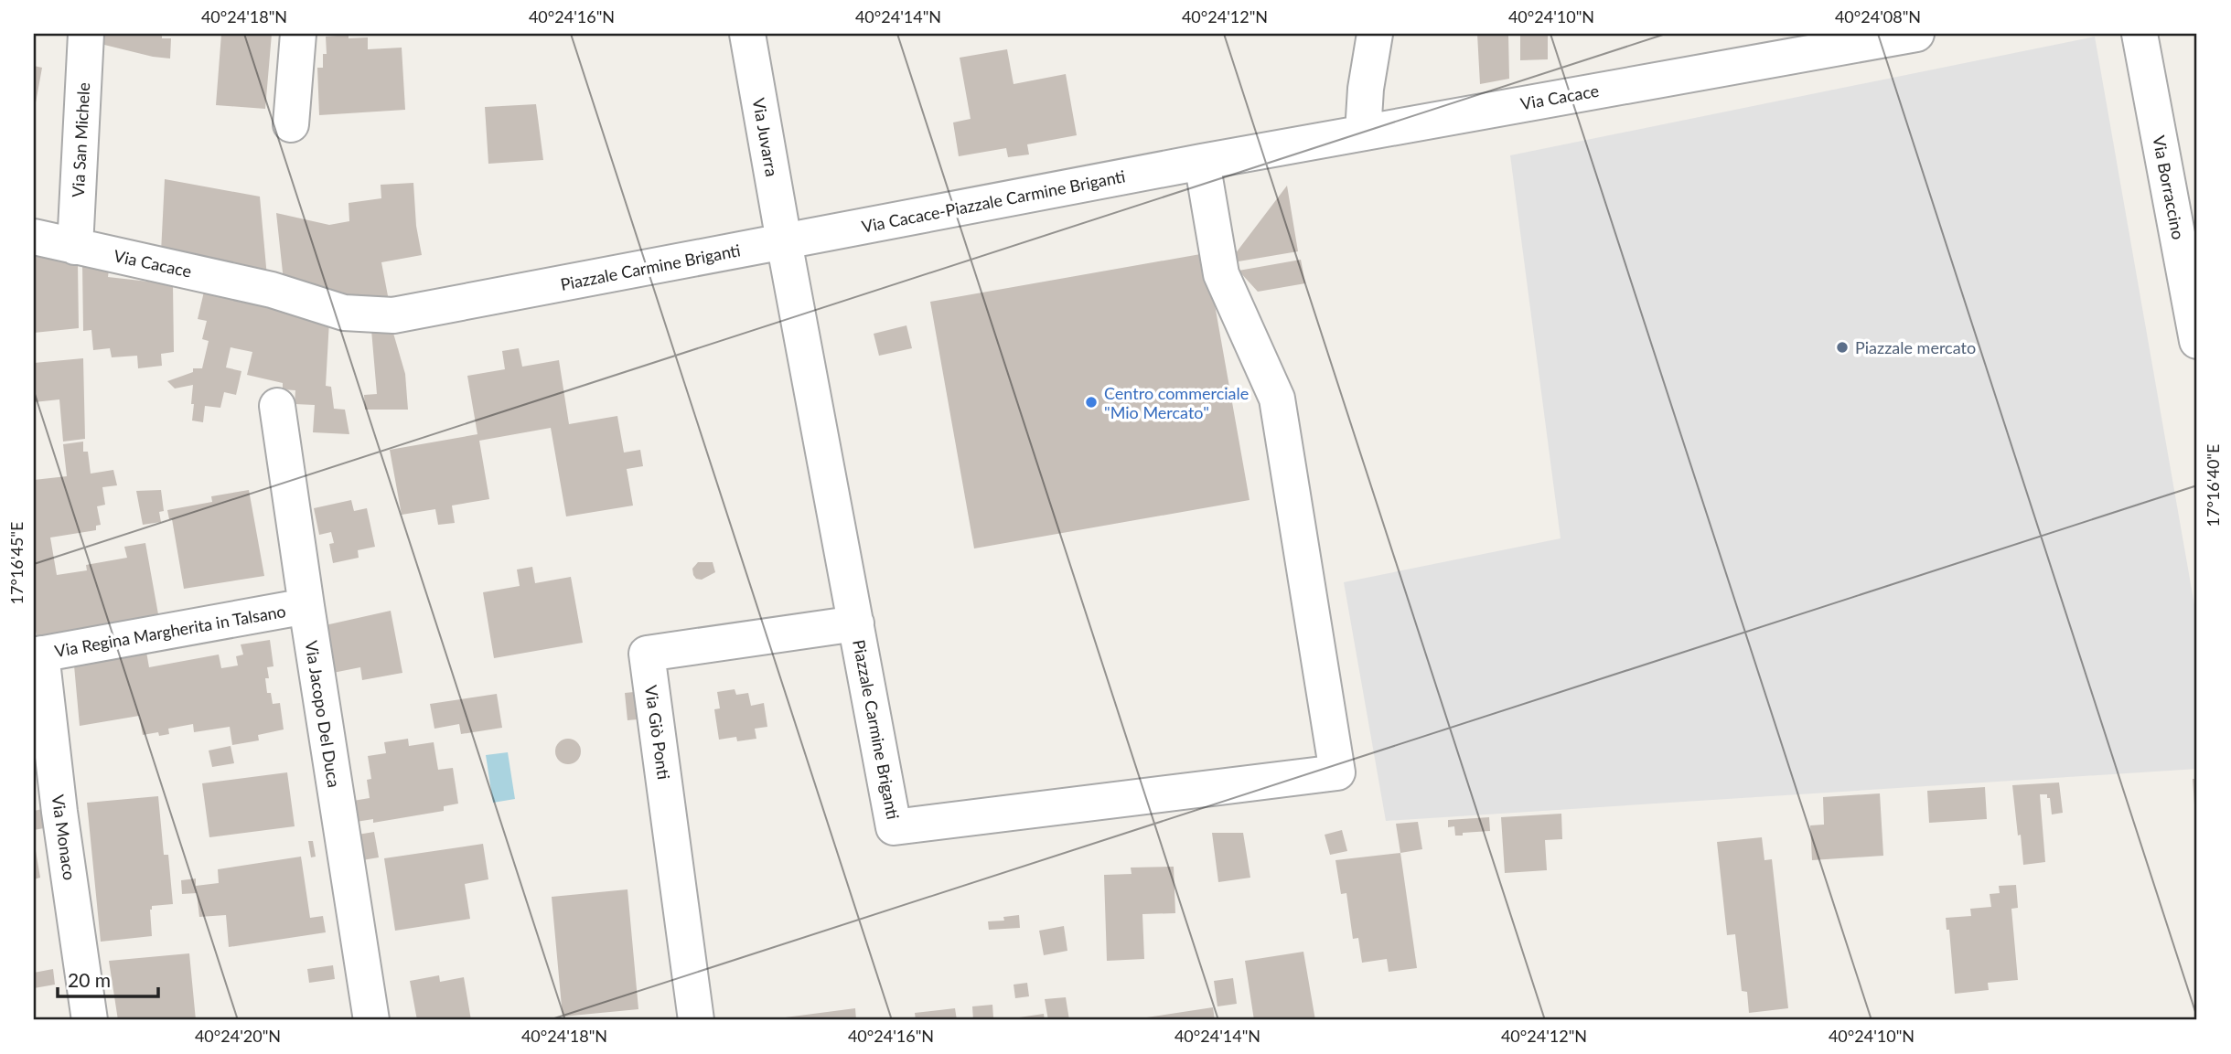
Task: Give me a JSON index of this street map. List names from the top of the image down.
{
  "streets": {
    "street": [
      "Via Cacace",
      "Via Juvarra",
      "Via San Michele",
      "Via Borraccino",
      "Via Cacace-Piazzale Carmine Briganti",
      "Piazzale Carmine Briganti",
      "Via Regina Margherita in Talsano",
      "Via Jacopo Del Duca",
      "Via Giò Ponti",
      "Via Monaco"
    ]
  },
  "crossings": [
    ["Via Cacace", "Via San Michele"],
    ["Via Cacace", "Via Cacace-Piazzale Carmine Briganti"],
    ["Via Cacace", "Piazzale Carmine Briganti"],
    ["Via Juvarra", "Via Cacace-Piazzale Carmine Briganti"],
    ["Via Juvarra", "Piazzale Carmine Briganti"],
    ["Via Cacace-Piazzale Carmine Briganti", "Piazzale Carmine Briganti"],
    ["Piazzale Carmine Briganti", "Via Giò Ponti"],
    ["Via Regina Margherita in Talsano", "Via Jacopo Del Duca"],
    ["Via Regina Margherita in Talsano", "Via Monaco"]
  ],
  "places": ["Piazzale mercato", "Centro commerciale \"Mio Mercato\""],
  "scale_bar": "20 m",
  "coordinates": [
    "40°24'18\"N",
    "40°24'16\"N",
    "40°24'14\"N",
    "40°24'12\"N",
    "40°24'10\"N",
    "40°24'08\"N",
    "17°16'40\"E",
    "17°16'45\"E",
    "40°24'20\"N"
  ]
}
